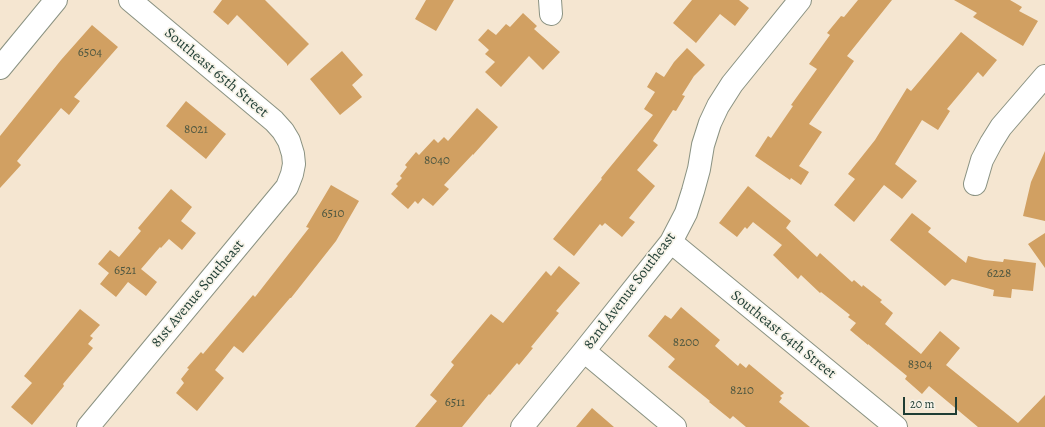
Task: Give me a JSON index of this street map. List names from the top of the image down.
{
  "streets": {
    "street": [
      "Southeast 65th Street",
      "82nd Avenue Southeast",
      "81st Avenue Southeast",
      "Southeast 64th Street"
    ]
  },
  "crossings": [
    ["Southeast 65th Street", "81st Avenue Southeast"],
    ["82nd Avenue Southeast", "Southeast 64th Street"]
  ],
  "house_numbers": [
    "6504",
    "8021",
    "8040",
    "6510",
    "6521",
    "6228",
    "8200",
    "8304",
    "8210",
    "6511"
  ],
  "scale_bar": "20 m"
}
